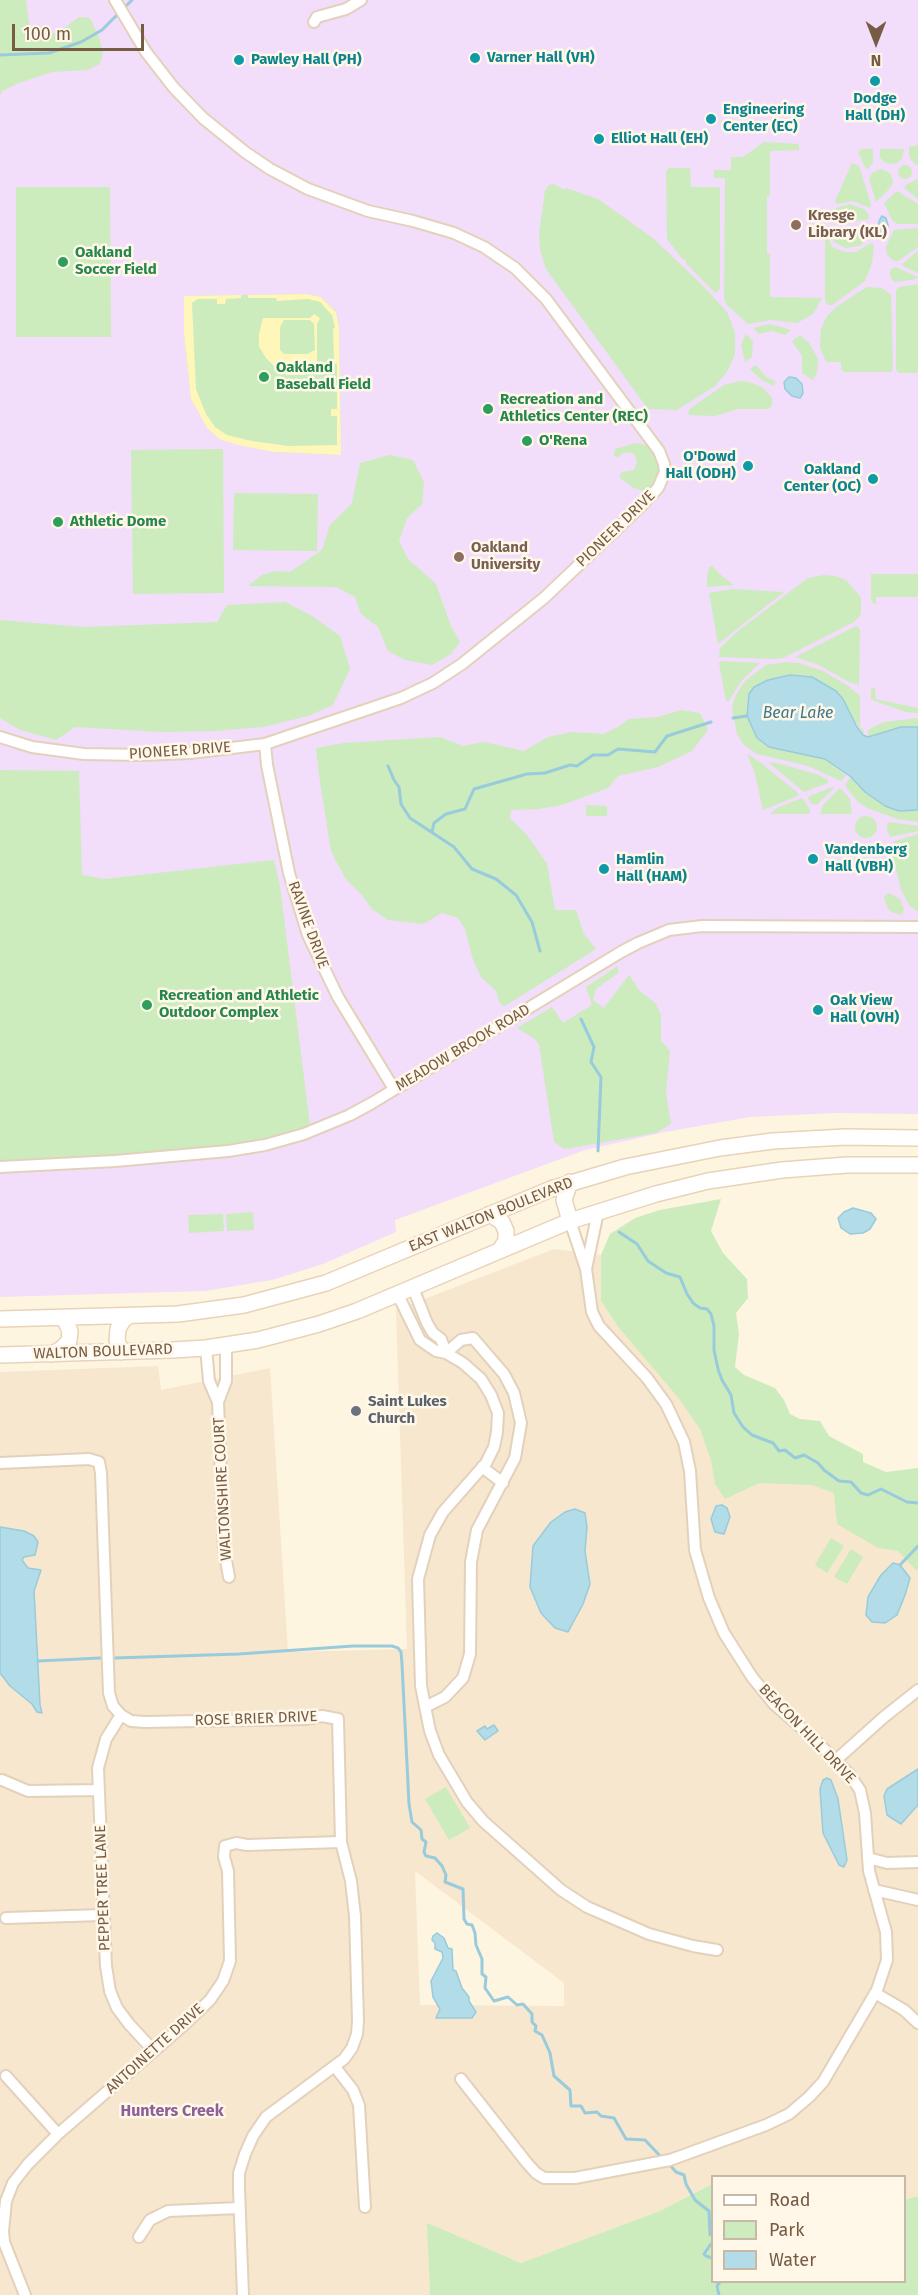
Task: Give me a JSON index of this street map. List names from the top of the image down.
{
  "streets": {
    "main road": ["EAST WALTON BOULEVARD", "WALTON BOULEVARD"],
    "street": [
      "PIONEER DRIVE",
      "RAVINE DRIVE",
      "MEADOW BROOK ROAD",
      "WALTONSHIRE COURT",
      "ROSE BRIER DRIVE",
      "BEACON HILL DRIVE",
      "PEPPER TREE LANE",
      "ANTOINETTE DRIVE"
    ]
  },
  "crossings": [
    ["PIONEER DRIVE", "RAVINE DRIVE"],
    ["RAVINE DRIVE", "MEADOW BROOK ROAD"],
    ["WALTON BOULEVARD", "WALTONSHIRE COURT"],
    ["ROSE BRIER DRIVE", "PEPPER TREE LANE"],
    ["ROSE BRIER DRIVE", "ANTOINETTE DRIVE"],
    ["PEPPER TREE LANE", "ANTOINETTE DRIVE"]
  ],
  "districts": ["Hunters Creek"],
  "water": ["Bear Lake"],
  "places": [
    "Varner Hall (VH)",
    "Pawley Hall (PH)",
    "Dodge Hall (DH)",
    "Engineering Center (EC)",
    "Elliot Hall (EH)",
    "Kresge Library (KL)",
    "Oakland Soccer Field",
    "Oakland Baseball Field",
    "Recreation and Athletics Center (REC)",
    "O'Rena",
    "O'Dowd Hall (ODH)",
    "Oakland Center (OC)",
    "Athletic Dome",
    "Oakland University",
    "Vandenberg Hall (VBH)",
    "Hamlin Hall (HAM)",
    "Recreation and Athletic Outdoor Complex",
    "Oak View Hall (OVH)",
    "Saint Lukes Church"
  ],
  "legend": ["Road", "Park", "Water"],
  "scale_bar": "100 m",
  "north": "bottom"
}
